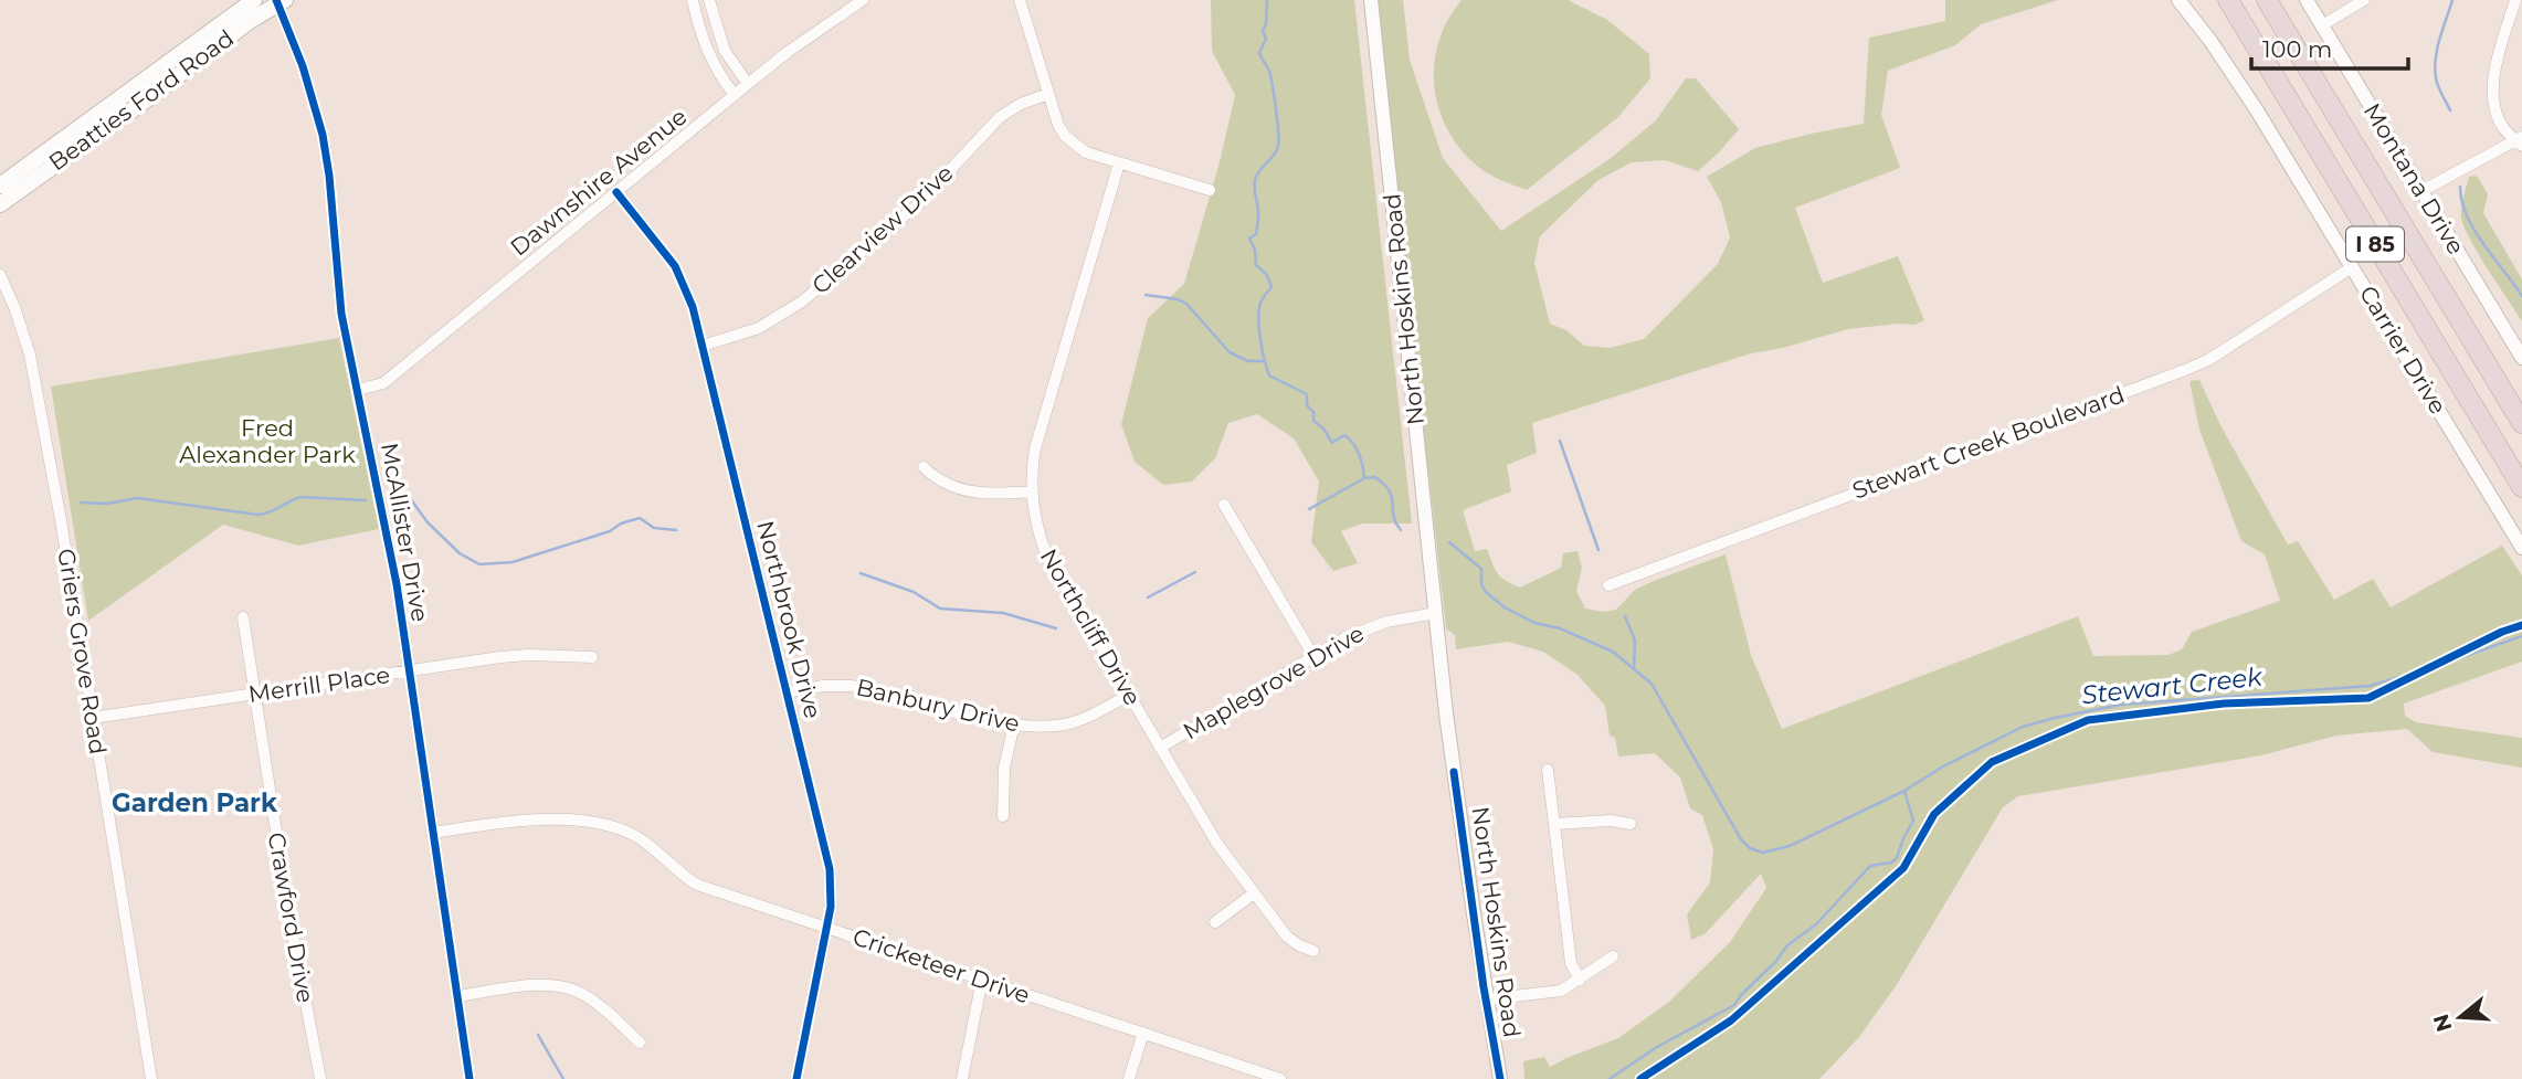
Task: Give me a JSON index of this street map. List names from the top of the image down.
{
  "streets": {
    "highway": ["I 85"],
    "main road": ["Beatties Ford Road"],
    "street": [
      "Montana Drive",
      "Dawnshire Avenue",
      "Clearview Drive",
      "North Hoskins Road",
      "Carrier Drive",
      "Stewart Creek Boulevard",
      "McAllister Drive",
      "Northbrook Drive",
      "Northcliff Drive",
      "Griers Grove Road",
      "Maplegrove Drive",
      "Merrill Place",
      "Banbury Drive",
      "Crawford Drive",
      "Cricketeer Drive"
    ]
  },
  "crossings": [
    ["Beatties Ford Road", "McAllister Drive"],
    ["Dawnshire Avenue", "McAllister Drive"],
    ["Dawnshire Avenue", "Northbrook Drive"],
    ["Clearview Drive", "Northbrook Drive"],
    ["North Hoskins Road", "Maplegrove Drive"],
    ["Carrier Drive", "Stewart Creek Boulevard"],
    ["McAllister Drive", "Merrill Place"],
    ["McAllister Drive", "Cricketeer Drive"],
    ["Northbrook Drive", "Banbury Drive"],
    ["Northbrook Drive", "Cricketeer Drive"],
    ["Northcliff Drive", "Maplegrove Drive"],
    ["Northcliff Drive", "Banbury Drive"],
    ["Griers Grove Road", "Merrill Place"],
    ["Merrill Place", "Crawford Drive"]
  ],
  "districts": ["Garden Park"],
  "water": ["Stewart Creek"],
  "parks": ["Fred Alexander Park"],
  "scale_bar": "100 m",
  "north": "left"
}
